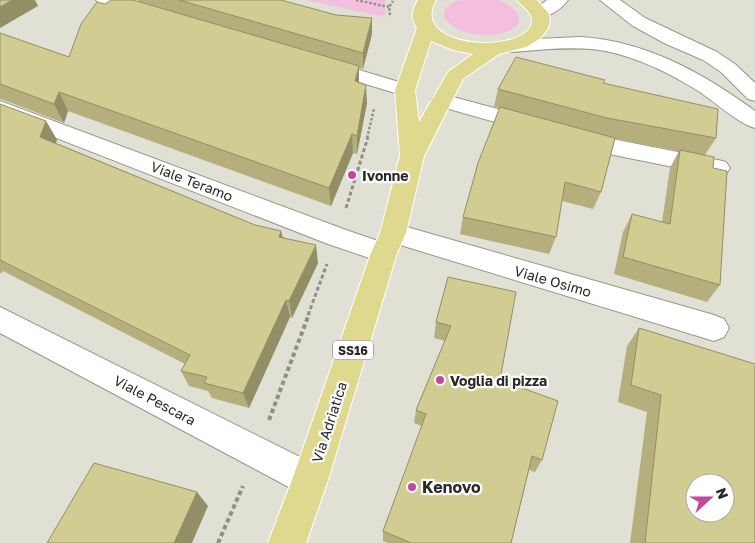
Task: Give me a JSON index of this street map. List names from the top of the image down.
{
  "streets": {
    "main road": ["SS16", "Via Adriatica"],
    "street": ["Viale Teramo", "Viale Osimo", "Viale Pescara"]
  },
  "crossings": [
    ["Viale Teramo", "Viale Osimo"],
    ["Viale Teramo", "Via Adriatica"],
    ["Viale Osimo", "Via Adriatica"],
    ["Viale Pescara", "Via Adriatica"]
  ],
  "places": ["Ivonne", "Voglia di pizza", "Kenovo"],
  "north": "right"
}
